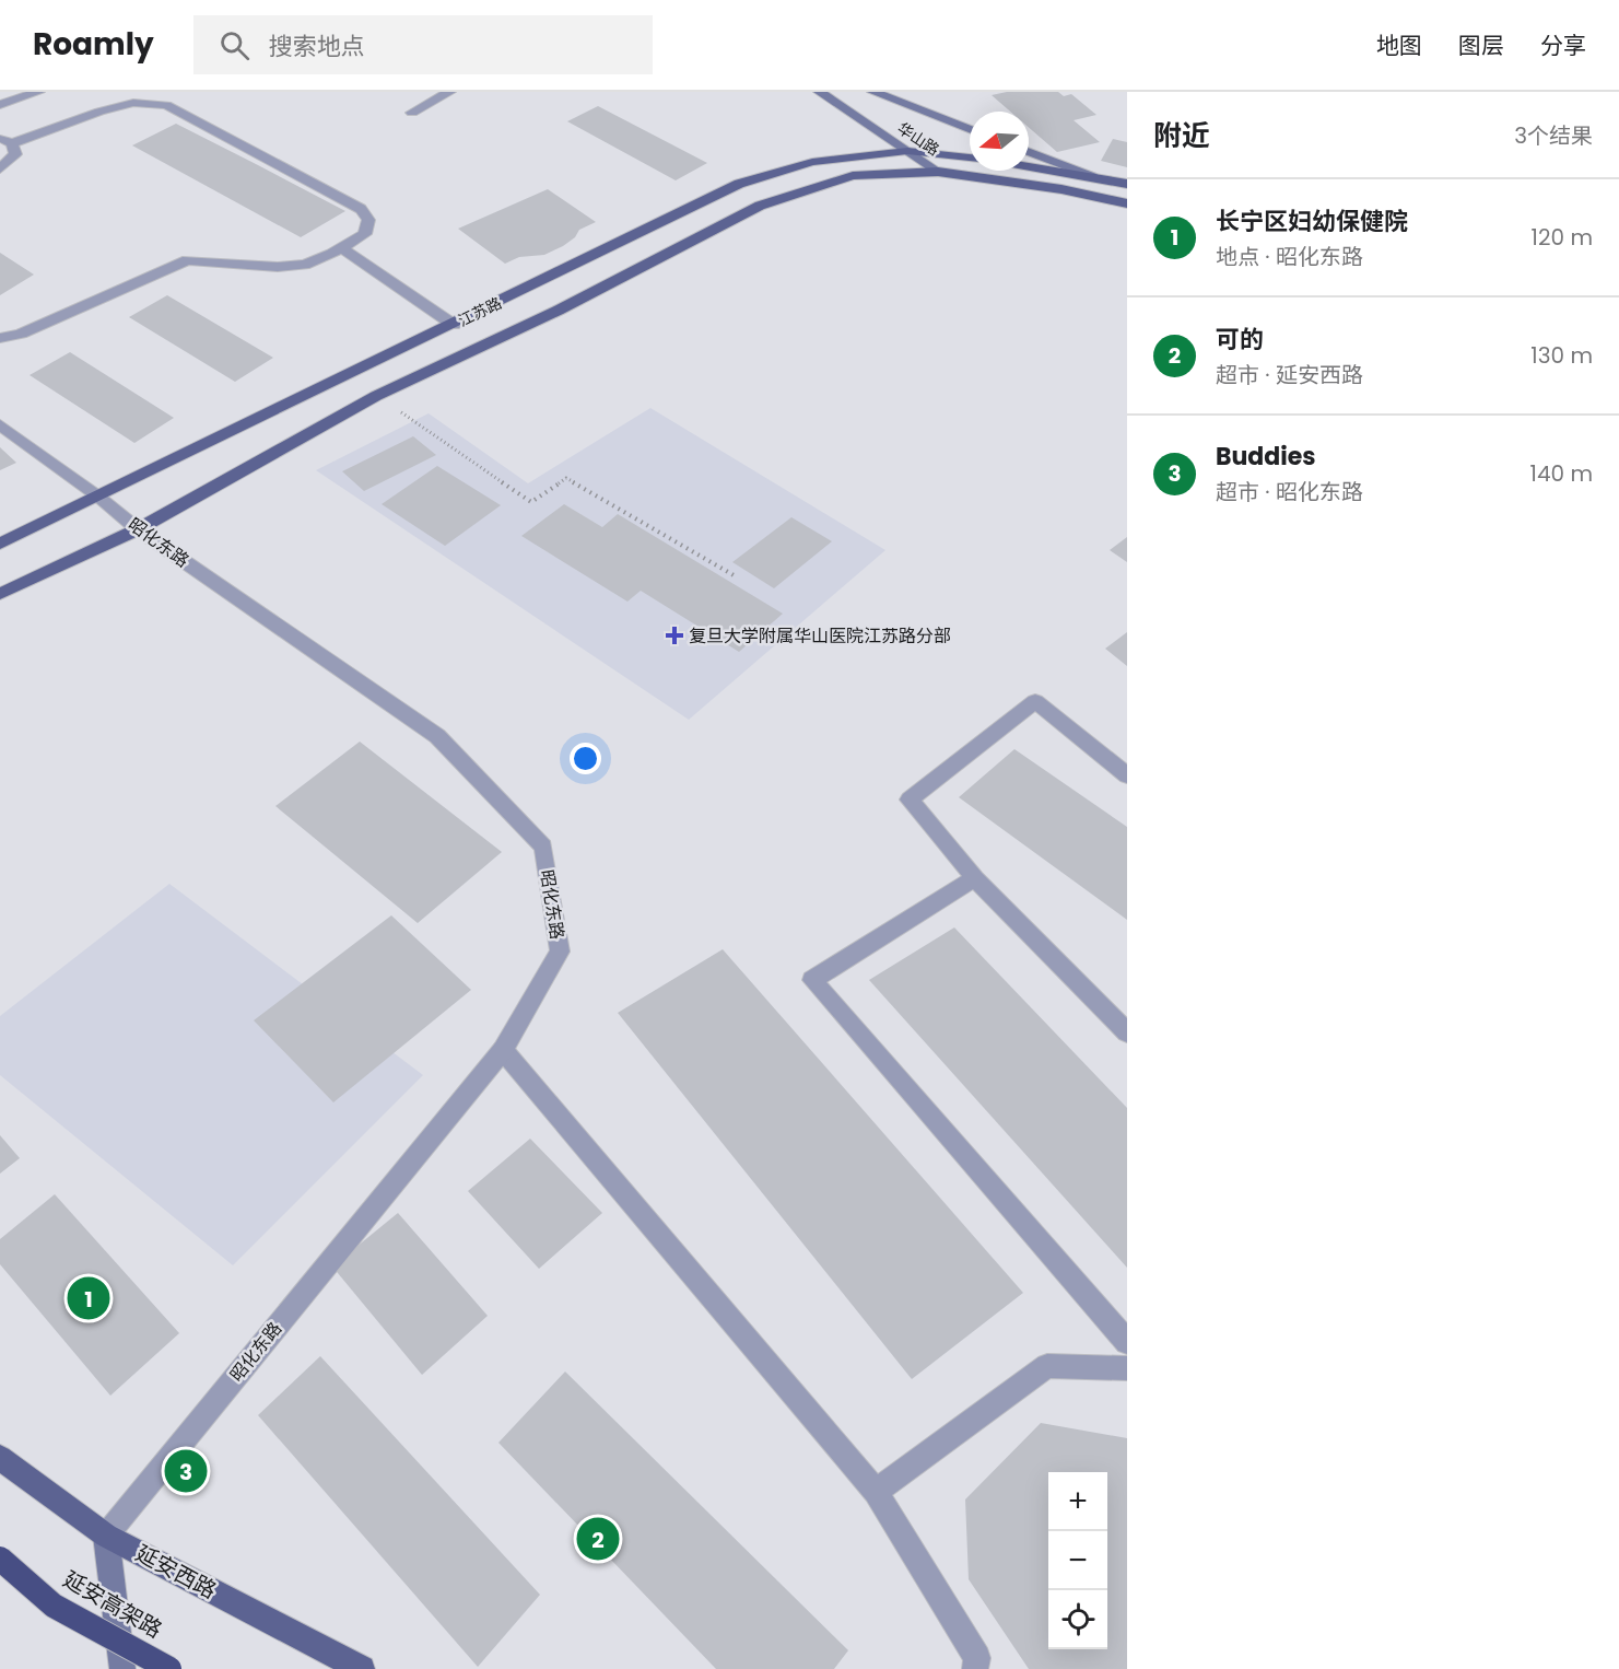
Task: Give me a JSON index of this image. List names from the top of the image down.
{
  "streets": {
    "highway": ["延安高架路"],
    "main road": ["华山路", "江苏路", "延安西路"],
    "street": ["昭化东路"]
  },
  "crossings": [
    ["华山路", "江苏路"],
    ["江苏路", "昭化东路"],
    ["昭化东路", "延安西路"]
  ],
  "places": {
    "health": ["复旦大学附属华山医院江苏路分部"]
  },
  "north": "left",
  "page": {
    "header": "Roamly",
    "search": "搜索地点",
    "nav": ["地图", "图层", "分享"],
    "heading": ["附近", "3个结果"],
    "list": [
      {
        "mark": "1",
        "name": "长宁区妇幼保健院",
        "note": "地点 · 昭化东路",
        "value": "120 m"
      },
      {
        "mark": "2",
        "name": "可的",
        "note": "超市 · 延安西路",
        "value": "130 m"
      },
      {
        "mark": "3",
        "name": "Buddies",
        "note": "超市 · 昭化东路",
        "value": "140 m"
      }
    ],
    "pins": ["1", "3", "2"],
    "map_buttons": ["+", "−"]
  }
}
